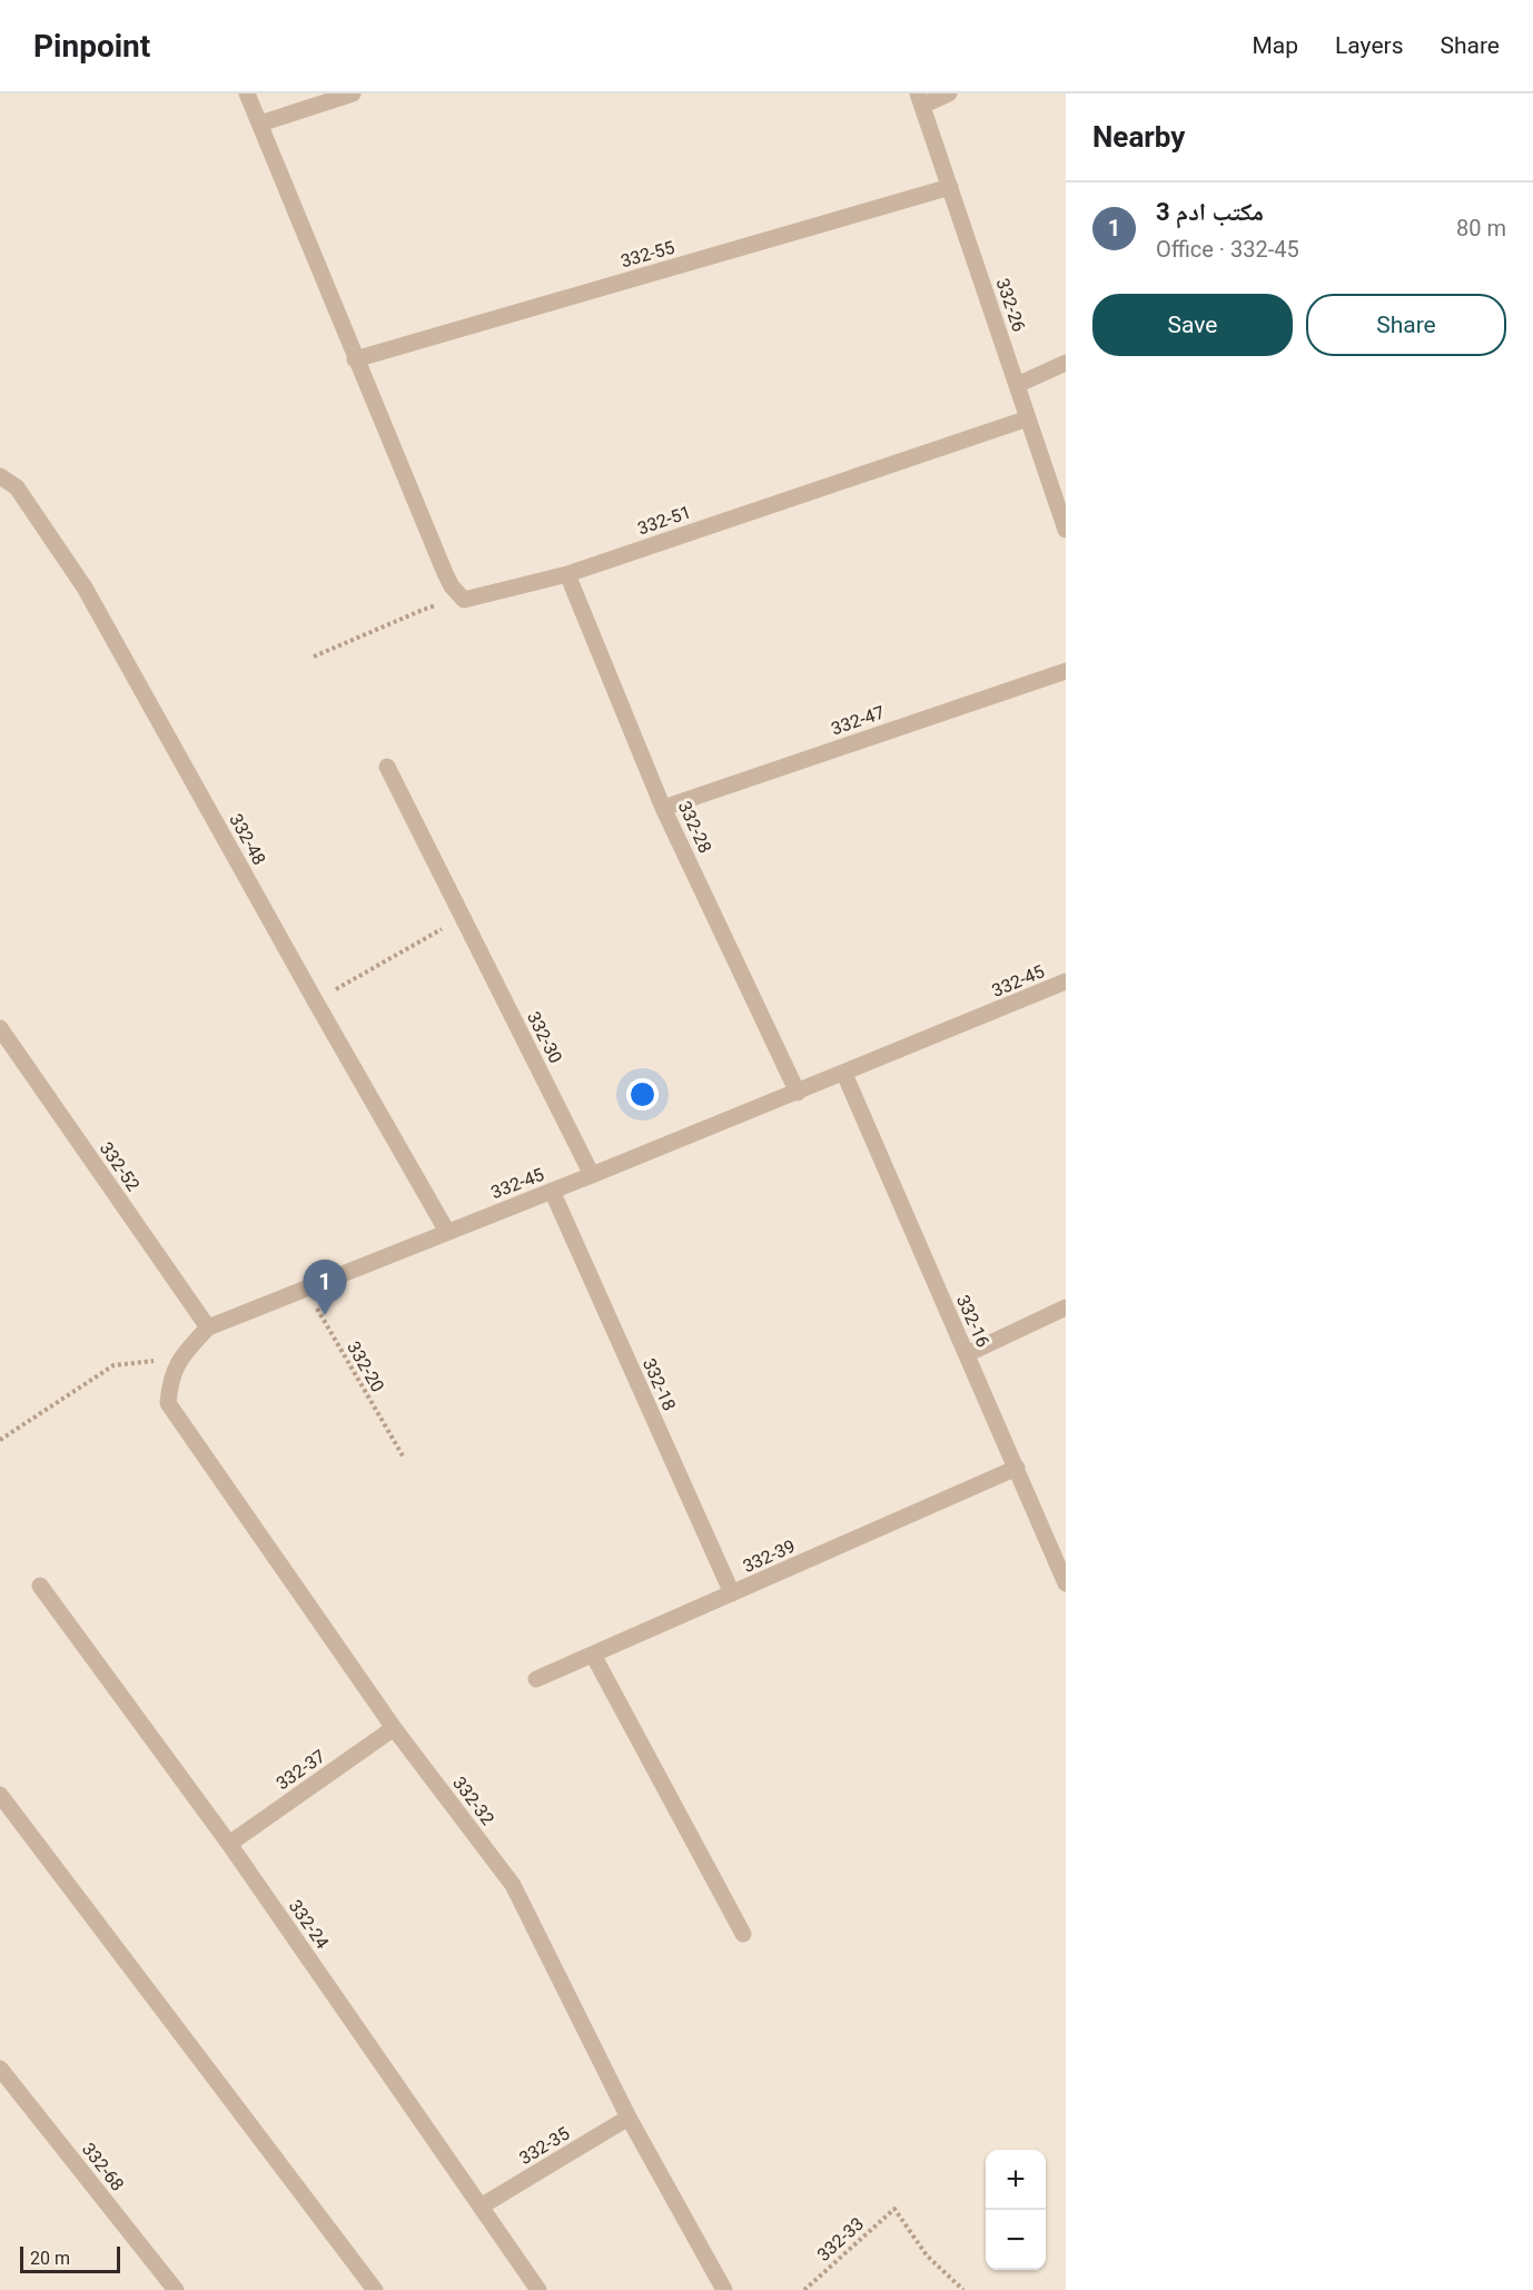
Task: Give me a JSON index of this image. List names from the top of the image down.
{
  "streets": {
    "street": [
      "332-55",
      "332-26",
      "332-51",
      "332-47",
      "332-28",
      "332-48",
      "332-45",
      "332-30",
      "332-52",
      "332-16",
      "332-18",
      "332-39",
      "332-37",
      "332-32",
      "332-24",
      "332-35",
      "332-68"
    ],
    "path": ["332-20", "332-33"]
  },
  "crossings": [
    ["332-55", "332-26"],
    ["332-26", "332-51"],
    ["332-51", "332-28"],
    ["332-47", "332-28"],
    ["332-28", "332-45"],
    ["332-48", "332-45"],
    ["332-45", "332-30"],
    ["332-45", "332-52"],
    ["332-45", "332-16"],
    ["332-45", "332-20"],
    ["332-45", "332-18"],
    ["332-45", "332-32"],
    ["332-16", "332-39"],
    ["332-18", "332-39"],
    ["332-37", "332-32"],
    ["332-37", "332-24"],
    ["332-32", "332-35"],
    ["332-24", "332-35"]
  ],
  "scale_bar": "20 m",
  "page": {
    "header": "Pinpoint",
    "nav": ["Map", "Layers", "Share"],
    "heading": "Nearby",
    "list": [
      {
        "mark": "1",
        "name": "مكتب ادم 3",
        "note": "Office · 332-45",
        "value": "80 m"
      }
    ],
    "buttons": ["Save", "Share"],
    "pins": "1",
    "map_buttons": ["+", "−"],
    "scale": "20 m"
  }
}
